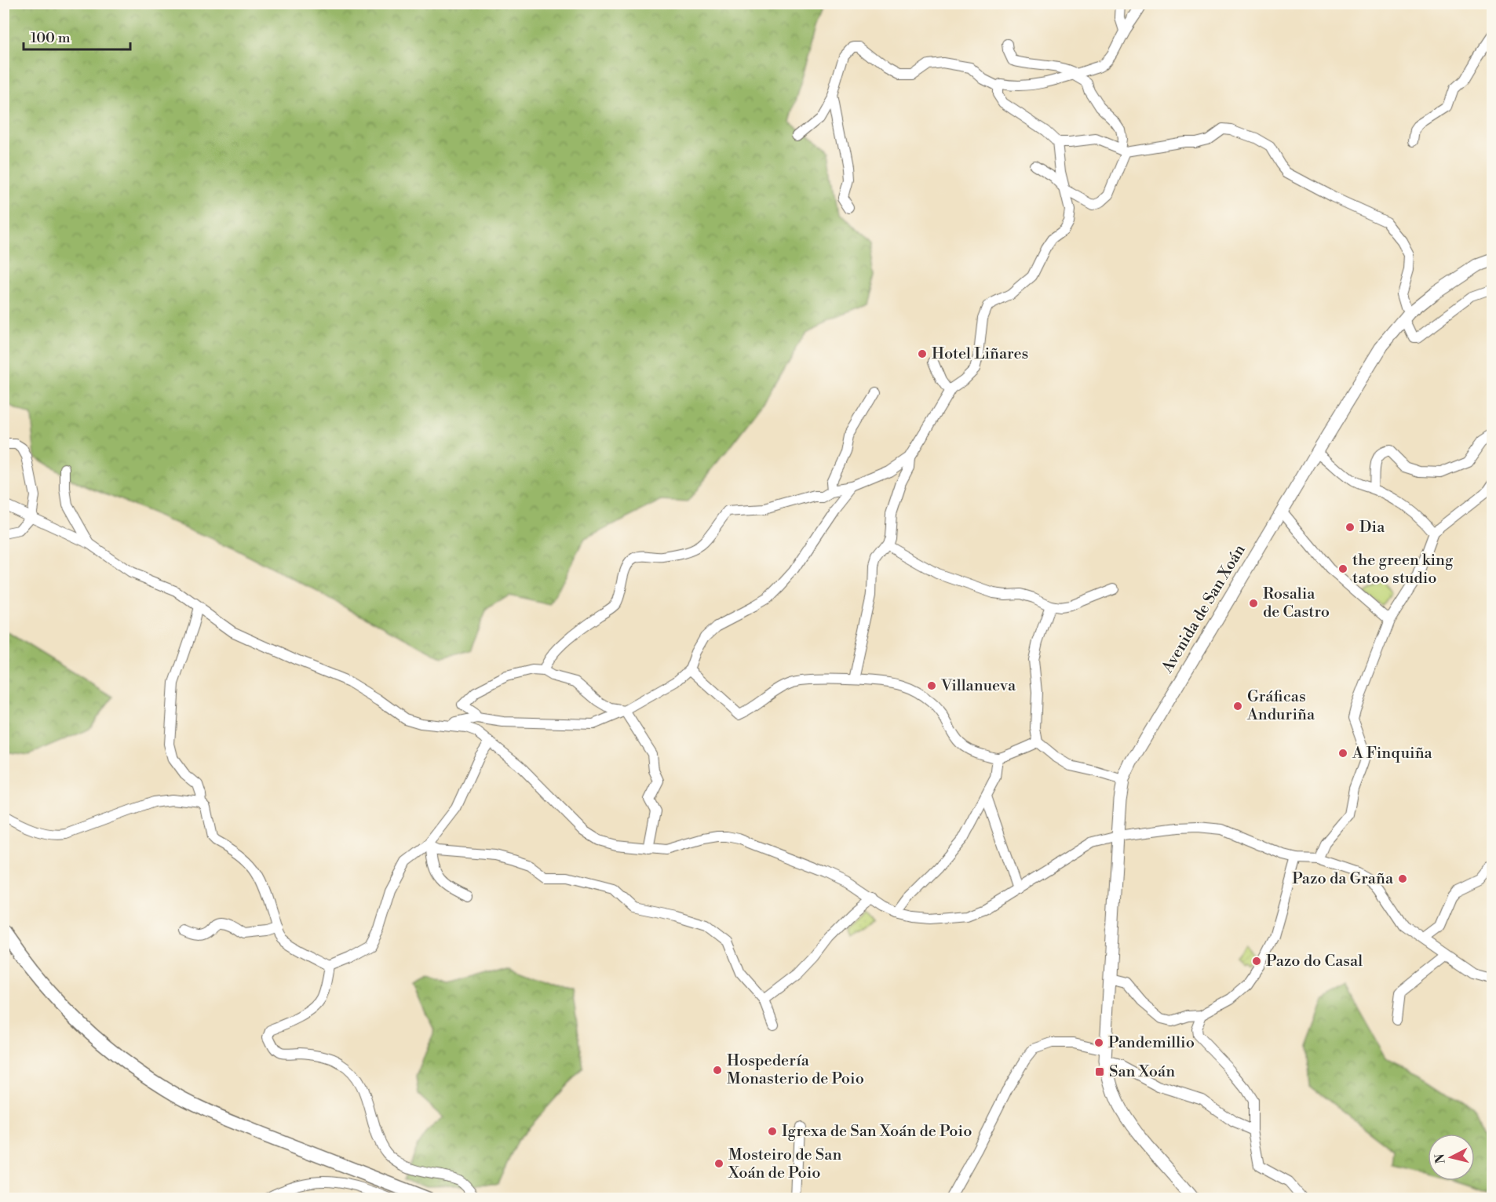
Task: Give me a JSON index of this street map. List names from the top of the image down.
{
  "streets": {
    "main road": ["Avenida de San Xoán"]
  },
  "places": {
    "other": [
      "Hotel Liñares",
      "Dia",
      "the green king tatoo studio",
      "Rosalia de Castro",
      "Villanueva",
      "Gráficas Anduriña",
      "A Finquiña",
      "Pazo da Graña",
      "Pazo do Casal",
      "Pandemillio",
      "Hospedería Monasterio de Poio",
      "Igrexa de San Xoán de Poio",
      "Mosteiro de San Xoán de Poio"
    ],
    "transit": ["San Xoán"]
  },
  "scale_bar": "100 m",
  "north": "left"
}
